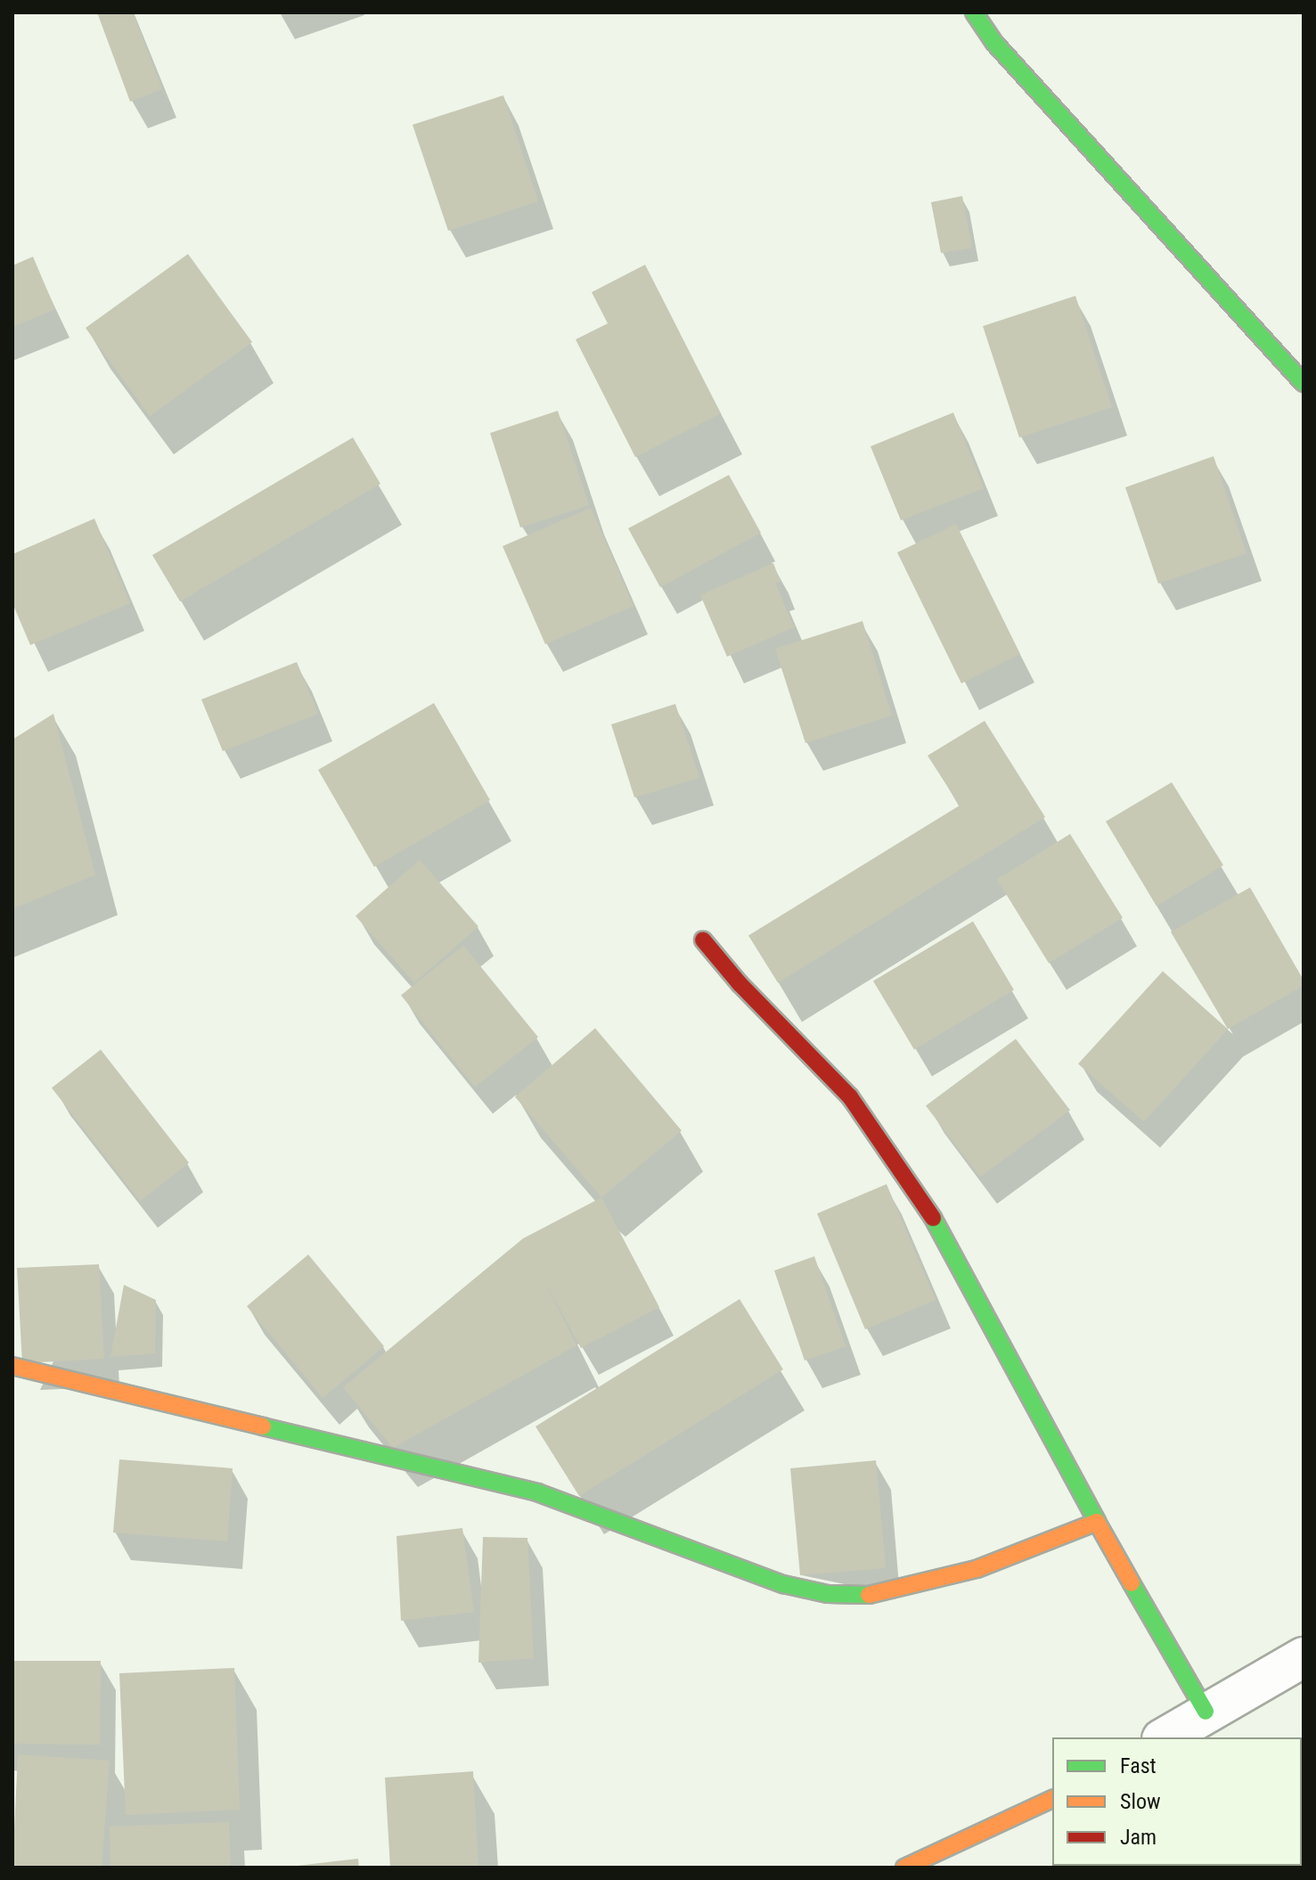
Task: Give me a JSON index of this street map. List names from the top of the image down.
{
  "legend": ["Fast", "Slow", "Jam"]
}
